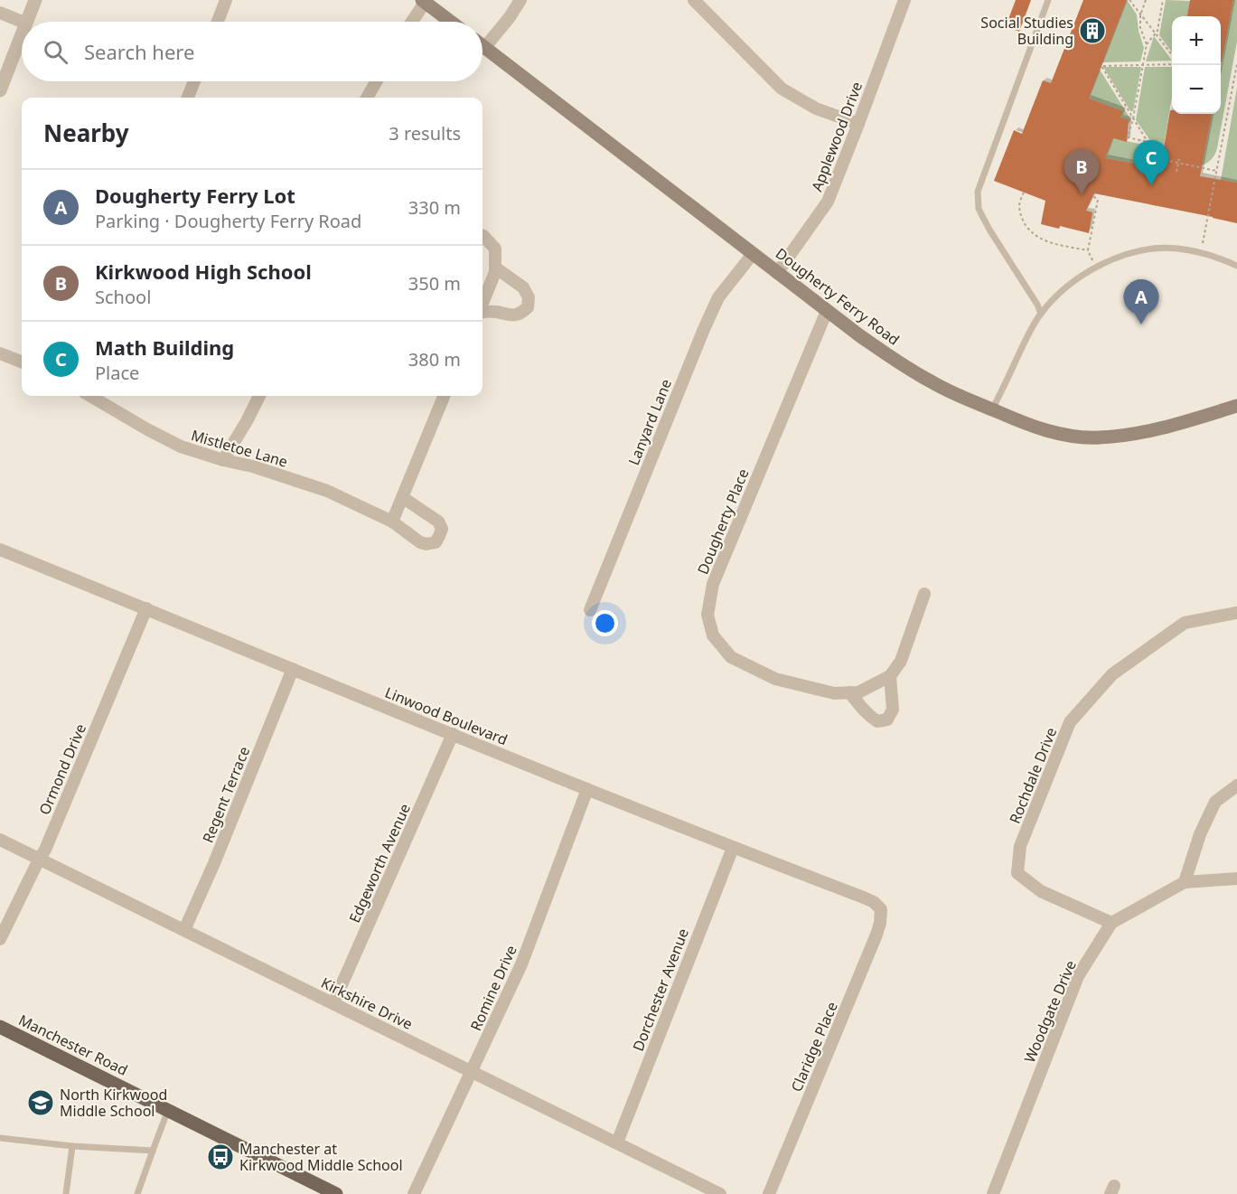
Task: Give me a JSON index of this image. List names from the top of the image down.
{
  "streets": {
    "main road": ["Dougherty Ferry Road", "Manchester Road"],
    "street": [
      "Applewood Drive",
      "Lanyard Lane",
      "Mistletoe Lane",
      "Dougherty Place",
      "Linwood Boulevard",
      "Ormond Drive",
      "Rochdale Drive",
      "Regent Terrace",
      "Edgeworth Avenue",
      "Romine Drive",
      "Dorchester Avenue",
      "Kirkshire Drive",
      "Woodgate Drive",
      "Claridge Place"
    ]
  },
  "crossings": [
    ["Applewood Drive", "Dougherty Ferry Road"],
    ["Dougherty Ferry Road", "Lanyard Lane"],
    ["Dougherty Ferry Road", "Dougherty Place"],
    ["Linwood Boulevard", "Ormond Drive"],
    ["Linwood Boulevard", "Regent Terrace"],
    ["Linwood Boulevard", "Edgeworth Avenue"],
    ["Linwood Boulevard", "Romine Drive"],
    ["Linwood Boulevard", "Dorchester Avenue"],
    ["Linwood Boulevard", "Claridge Place"],
    ["Ormond Drive", "Kirkshire Drive"],
    ["Rochdale Drive", "Woodgate Drive"],
    ["Regent Terrace", "Kirkshire Drive"],
    ["Edgeworth Avenue", "Kirkshire Drive"],
    ["Romine Drive", "Kirkshire Drive"],
    ["Dorchester Avenue", "Kirkshire Drive"]
  ],
  "places": {
    "building": ["Social Studies Building"],
    "school or university": ["North Kirkwood Middle School"],
    "bus stop": ["Manchester at Kirkwood Middle School"]
  },
  "page": {
    "map_buttons": ["+", "−"],
    "search": "Search here",
    "heading": ["Nearby", "3 results"],
    "pins": ["C", "B", "A"],
    "list": [
      {
        "mark": "A",
        "name": "Dougherty Ferry Lot",
        "note": "Parking · Dougherty Ferry Road",
        "value": "330 m"
      },
      {
        "mark": "B",
        "name": "Kirkwood High School",
        "note": "School",
        "value": "350 m"
      },
      {
        "mark": "C",
        "name": "Math Building",
        "note": "Place",
        "value": "380 m"
      }
    ]
  }
}
